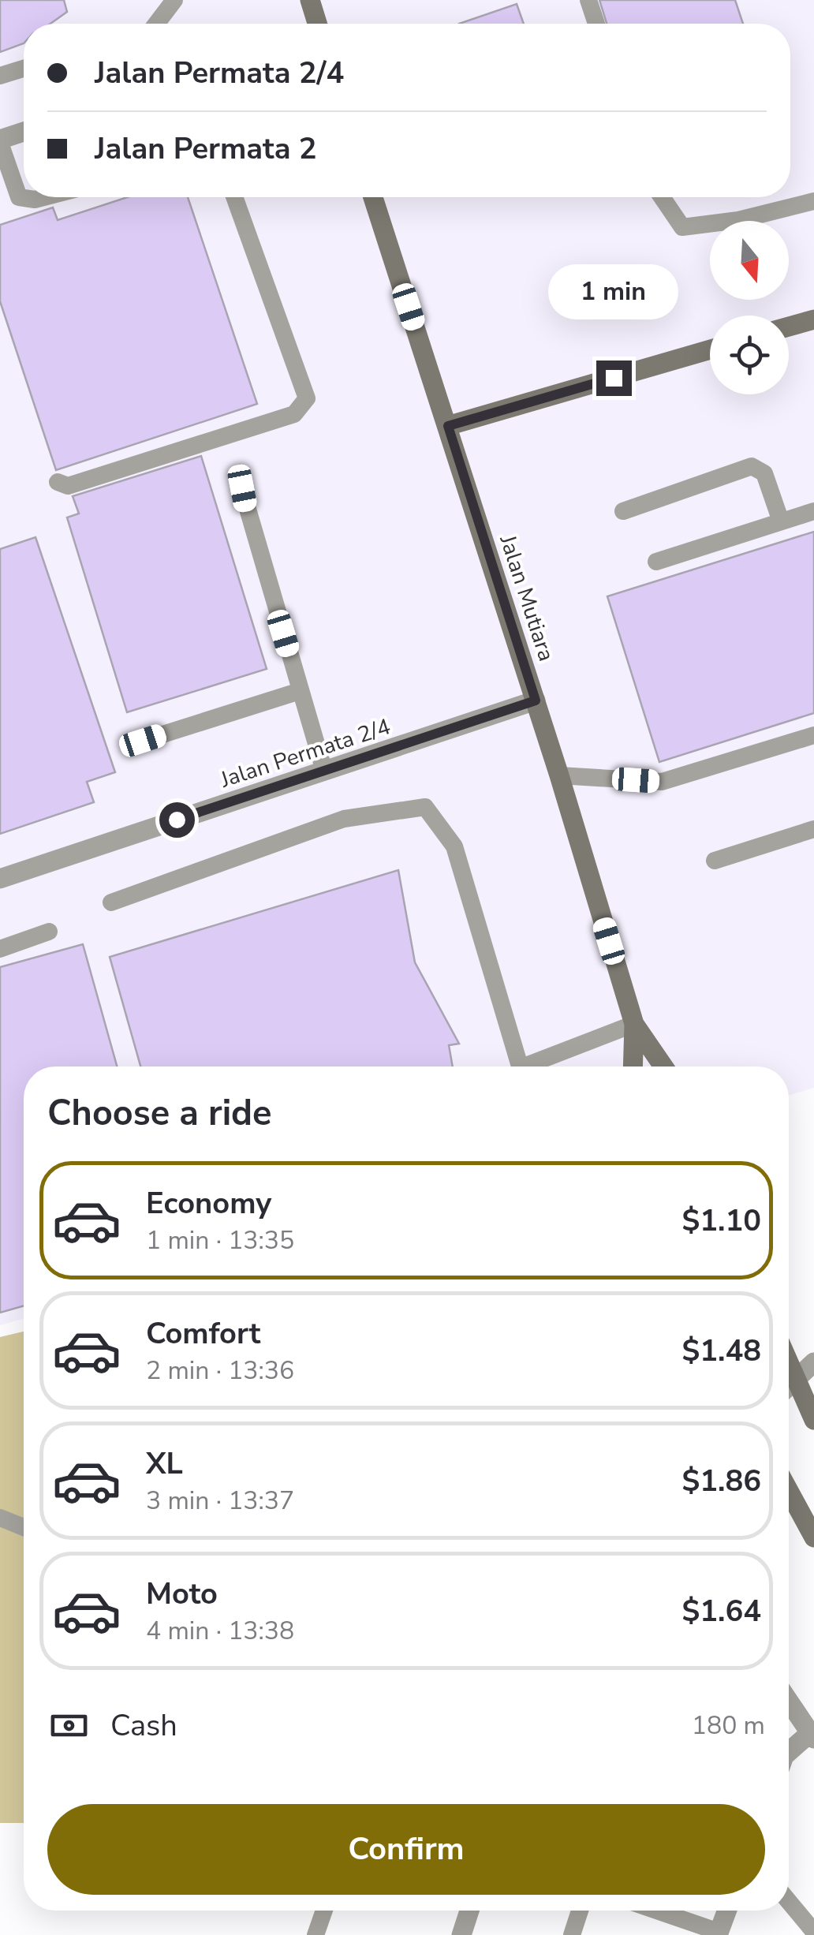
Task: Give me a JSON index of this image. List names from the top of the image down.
{
  "streets": {
    "main road": ["Jalan Mutiara"],
    "street": ["Jalan Permata 2/4"]
  },
  "crossings": [
    ["Jalan Mutiara", "Jalan Permata 2/4"]
  ],
  "north": "bottom",
  "page": {
    "banner": ["Jalan Permata 2/4", "Jalan Permata 2"],
    "bubble": "1 min",
    "heading": "Choose a ride",
    "list": [
      {
        "name": "Economy",
        "note": "1 min · 13:35",
        "value": "$1.10"
      },
      {
        "name": "Comfort",
        "note": "2 min · 13:36",
        "value": "$1.48"
      },
      {
        "name": "XL",
        "note": "3 min · 13:37",
        "value": "$1.86"
      },
      {
        "name": "Moto",
        "note": "4 min · 13:38",
        "value": "$1.64"
      }
    ],
    "pay": ["Cash", "180 m"],
    "buttons": "Confirm"
  }
}
